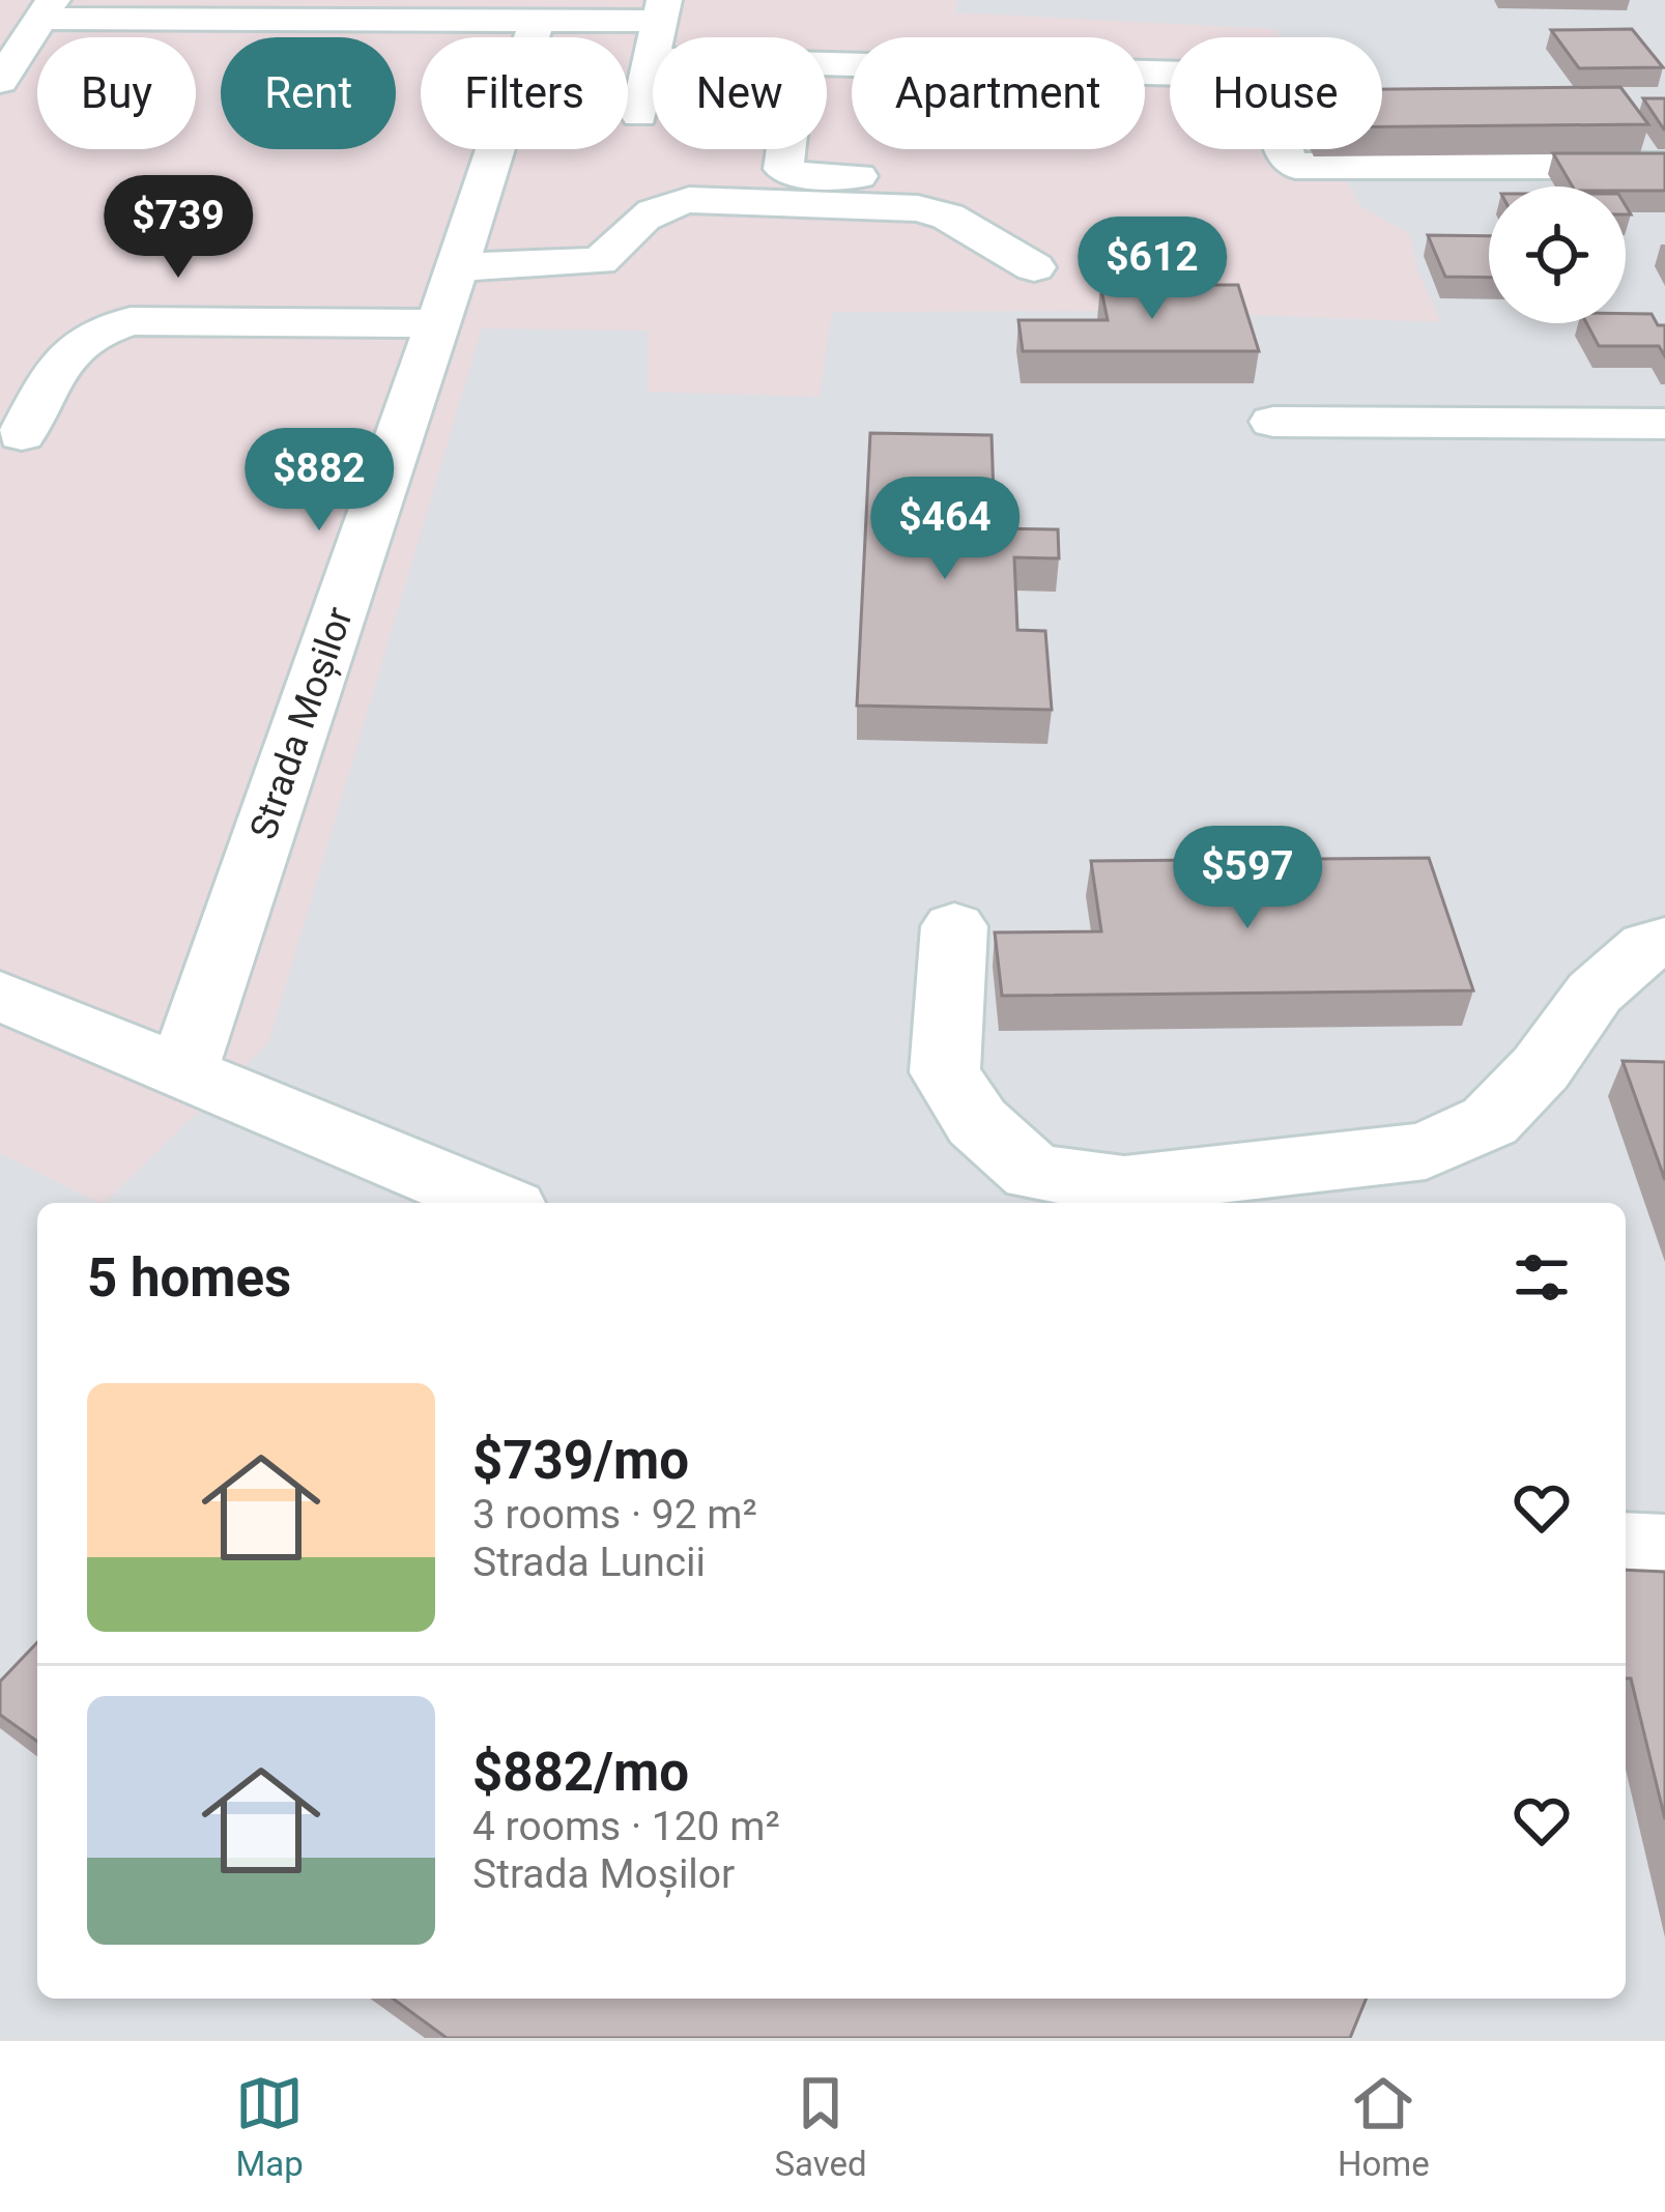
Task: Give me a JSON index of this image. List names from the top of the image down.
{
  "streets": {
    "street": ["Strada Moșilor"]
  },
  "page": {
    "chip": [
      "Buy",
      "Rent",
      "Filters",
      "New",
      "Apartment",
      "House"
    ],
    "price": [
      "$739",
      "$612",
      "$882",
      "$464",
      "$597"
    ],
    "heading": "5 homes",
    "list": [
      {
        "name": "$739/mo",
        "note": "3 rooms · 92 m² · Strada Luncii"
      },
      {
        "name": "$882/mo",
        "note": "4 rooms · 120 m² · Strada Moșilor"
      }
    ],
    "tabs": ["Map", "Saved", "Home"]
  }
}
